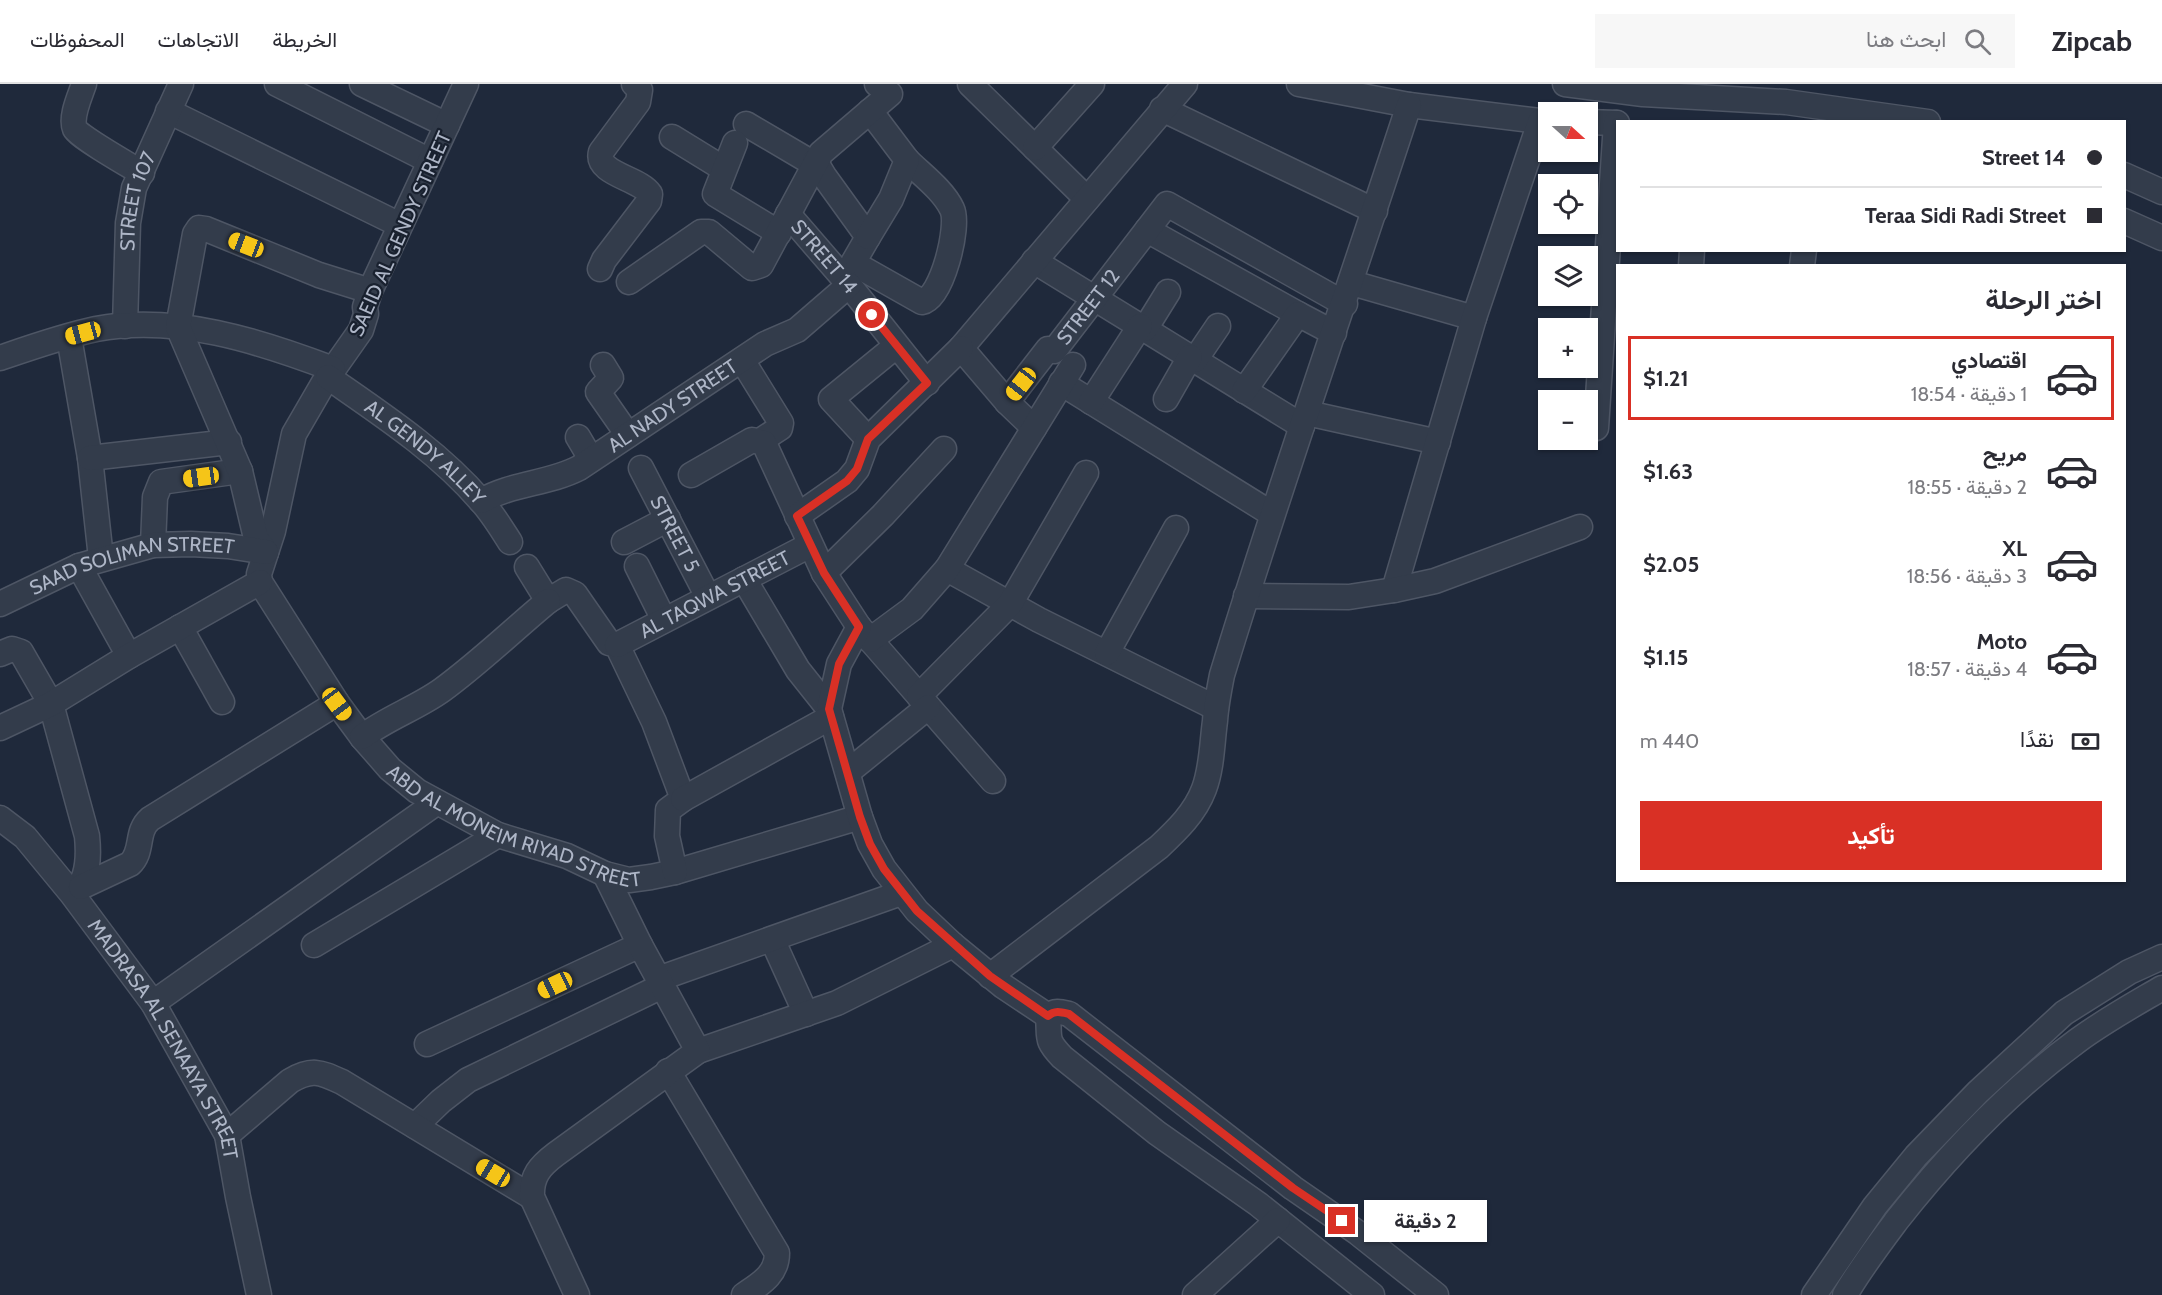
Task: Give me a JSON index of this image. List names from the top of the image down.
{
  "streets": {
    "street": [
      "STREET 107",
      "SAEID AL GENDY STREET",
      "STREET 14",
      "STREET 12",
      "AL NADY STREET",
      "AL GENDY ALLEY",
      "STREET 5",
      "SAAD SOLIMAN STREET",
      "AL TAQWA STREET",
      "ABD AL MONEIM RIYAD STREET",
      "MADRASA AL SENAAYA STREET"
    ]
  },
  "crossings": [
    ["STREET 107", "AL GENDY ALLEY"],
    ["SAEID AL GENDY STREET", "AL GENDY ALLEY"],
    ["SAEID AL GENDY STREET", "SAAD SOLIMAN STREET"],
    ["SAEID AL GENDY STREET", "ABD AL MONEIM RIYAD STREET"],
    ["STREET 14", "AL NADY STREET"],
    ["AL NADY STREET", "AL GENDY ALLEY"],
    ["STREET 5", "AL TAQWA STREET"]
  ],
  "north": "right",
  "page": {
    "header": "Zipcab",
    "search": "ابحث هنا",
    "nav": ["الخريطة", "الاتجاهات", "المحفوظات"],
    "map_buttons": ["+", "−"],
    "banner": ["Street 14", "Teraa Sidi Radi Street"],
    "heading": "اختر الرحلة",
    "list": [
      {
        "name": "اقتصادي",
        "note": "1 دقيقة · 18:54",
        "value": "$1.21"
      },
      {
        "name": "مريح",
        "note": "2 دقيقة · 18:55",
        "value": "$1.63"
      },
      {
        "name": "XL",
        "note": "3 دقيقة · 18:56",
        "value": "$2.05"
      },
      {
        "name": "Moto",
        "note": "4 دقيقة · 18:57",
        "value": "$1.15"
      }
    ],
    "pay": ["نقدًا", "440 m"],
    "buttons": "تأكيد",
    "bubble": "2 دقيقة"
  }
}
